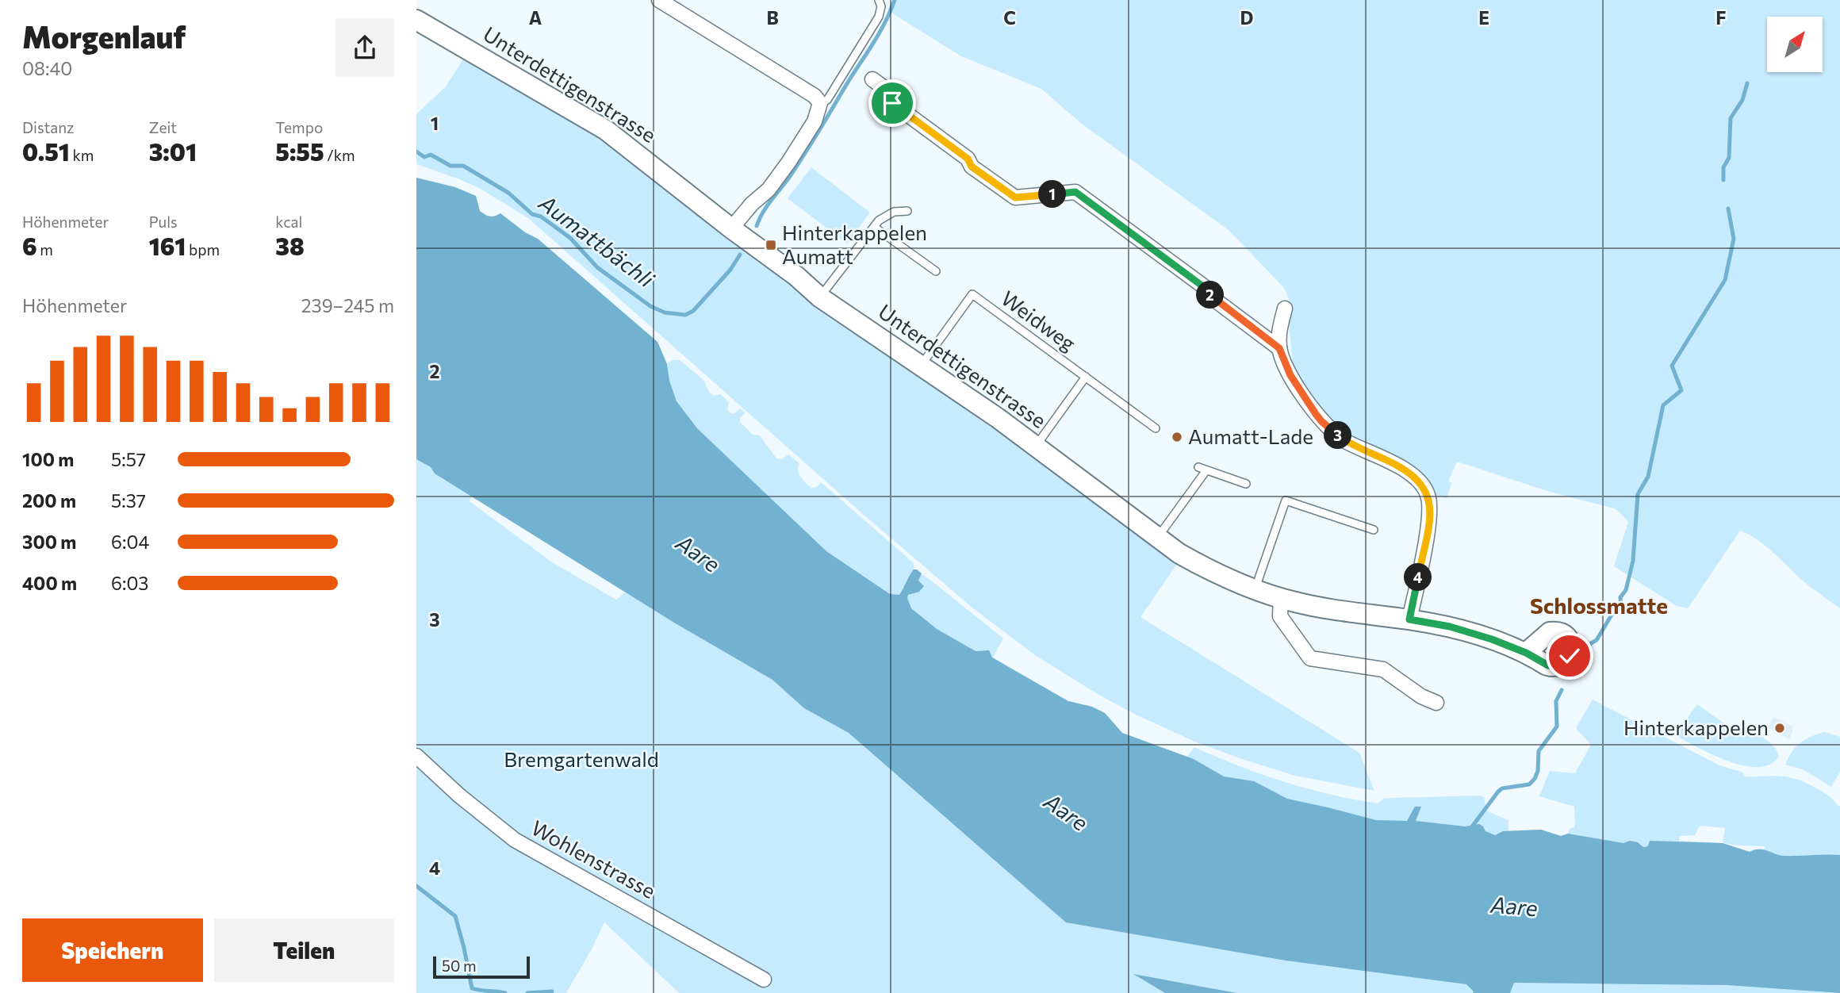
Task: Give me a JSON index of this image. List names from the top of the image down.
{
  "streets": {
    "street": ["Unterdettigenstrasse", "Wohlenstrasse"],
    "lane": ["Weidweg"]
  },
  "crossings": [
    ["Unterdettigenstrasse", "Weidweg"]
  ],
  "districts": ["Schlossmatte"],
  "water": ["Aumattbächli", "Aare"],
  "parks": ["Bremgartenwald"],
  "places": {
    "transit": ["Hinterkappelen Aumatt"],
    "other": ["Aumatt-Lade", "Hinterkappelen"]
  },
  "scale_bar": "50 m",
  "north": "top right",
  "page": {
    "heading": ["Morgenlauf", "08:40"],
    "stats": [
      ["Distanz", "0.51 km"],
      ["Zeit", "3:01"],
      ["Tempo", "5:55 /km"],
      ["Höhenmeter", "6 m"],
      ["Puls", "161 bpm"],
      ["kcal", "38"]
    ],
    "pins": [
      "1",
      "2",
      "3",
      "4"
    ],
    "chart": ["Höhenmeter", "239–245 m"],
    "list": [
      {
        "name": "100 m",
        "note": "5:57"
      },
      {
        "name": "200 m",
        "note": "5:37"
      },
      {
        "name": "300 m",
        "note": "6:04"
      },
      {
        "name": "400 m",
        "note": "6:03"
      }
    ],
    "buttons": ["Speichern", "Teilen"],
    "scale": "50 m"
  },
  "grid": {
    "columns": [
      "A",
      "B",
      "C",
      "D",
      "E",
      "F"
    ],
    "rows": [
      "1",
      "2",
      "3",
      "4"
    ]
  }
}
